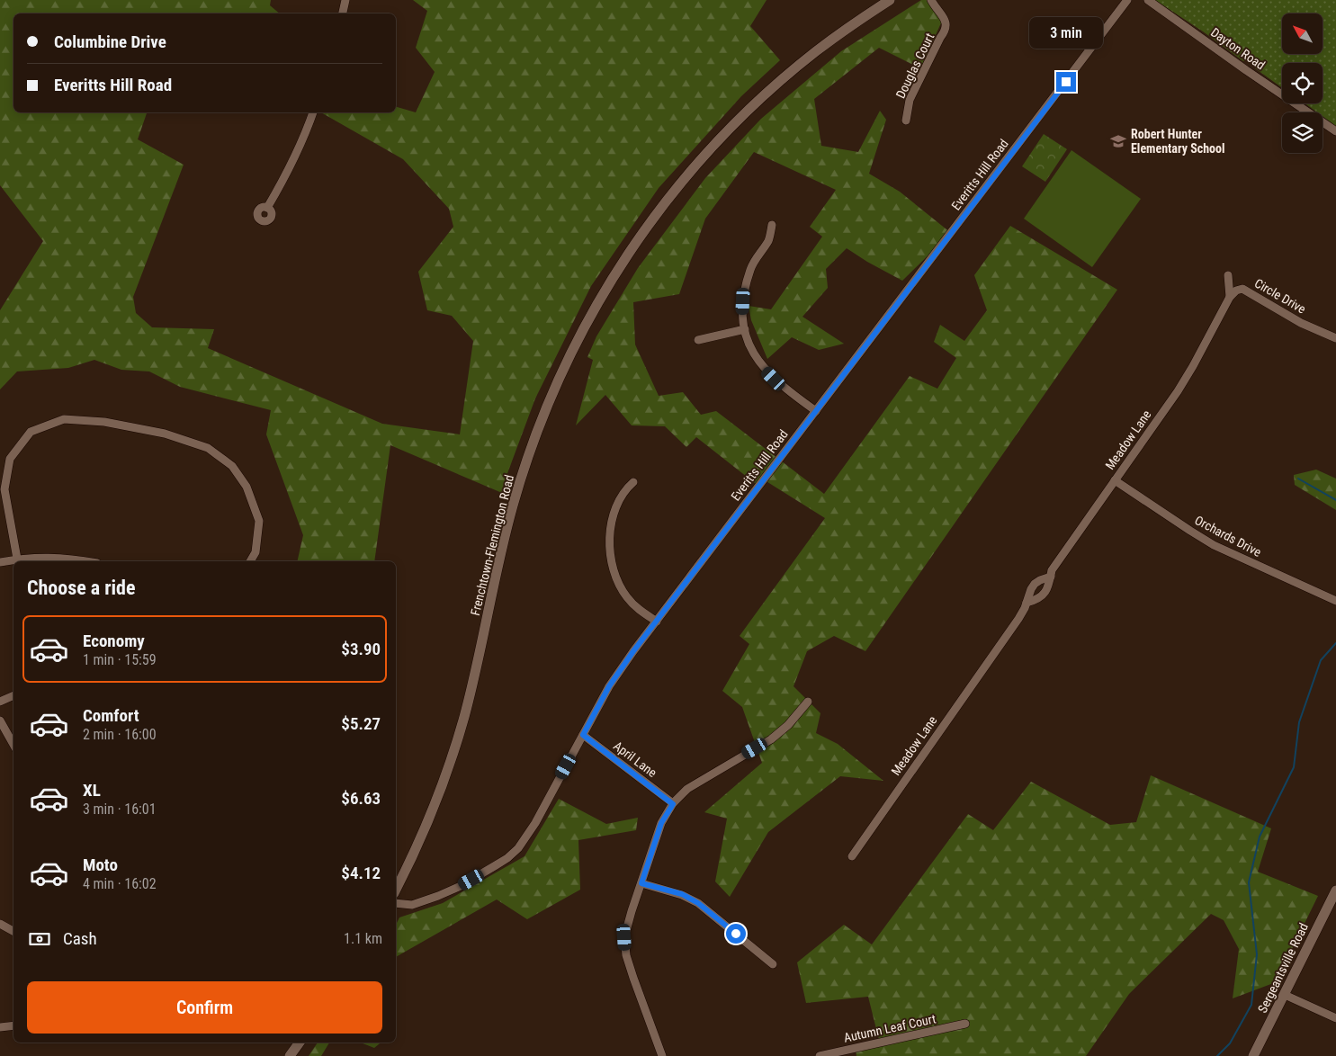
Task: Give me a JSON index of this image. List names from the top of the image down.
{
  "streets": {
    "main road": ["Frenchtown-Flemington Road", "Sergeantsville Road"],
    "street": [
      "Dayton Road",
      "Douglas Court",
      "Everitts Hill Road",
      "Circle Drive",
      "Meadow Lane",
      "Orchards Drive",
      "April Lane",
      "Autumn Leaf Court"
    ]
  },
  "crossings": [
    ["Everitts Hill Road", "April Lane"],
    ["Circle Drive", "Meadow Lane"],
    ["Meadow Lane", "Orchards Drive"]
  ],
  "places": {
    "school or university": ["Robert Hunter Elementary School"]
  },
  "north": "top left",
  "page": {
    "banner": ["Columbine Drive", "Everitts Hill Road"],
    "bubble": "3 min",
    "heading": "Choose a ride",
    "list": [
      {
        "name": "Economy",
        "note": "1 min · 15:59",
        "value": "$3.90"
      },
      {
        "name": "Comfort",
        "note": "2 min · 16:00",
        "value": "$5.27"
      },
      {
        "name": "XL",
        "note": "3 min · 16:01",
        "value": "$6.63"
      },
      {
        "name": "Moto",
        "note": "4 min · 16:02",
        "value": "$4.12"
      }
    ],
    "pay": ["Cash", "1.1 km"],
    "buttons": "Confirm"
  }
}
